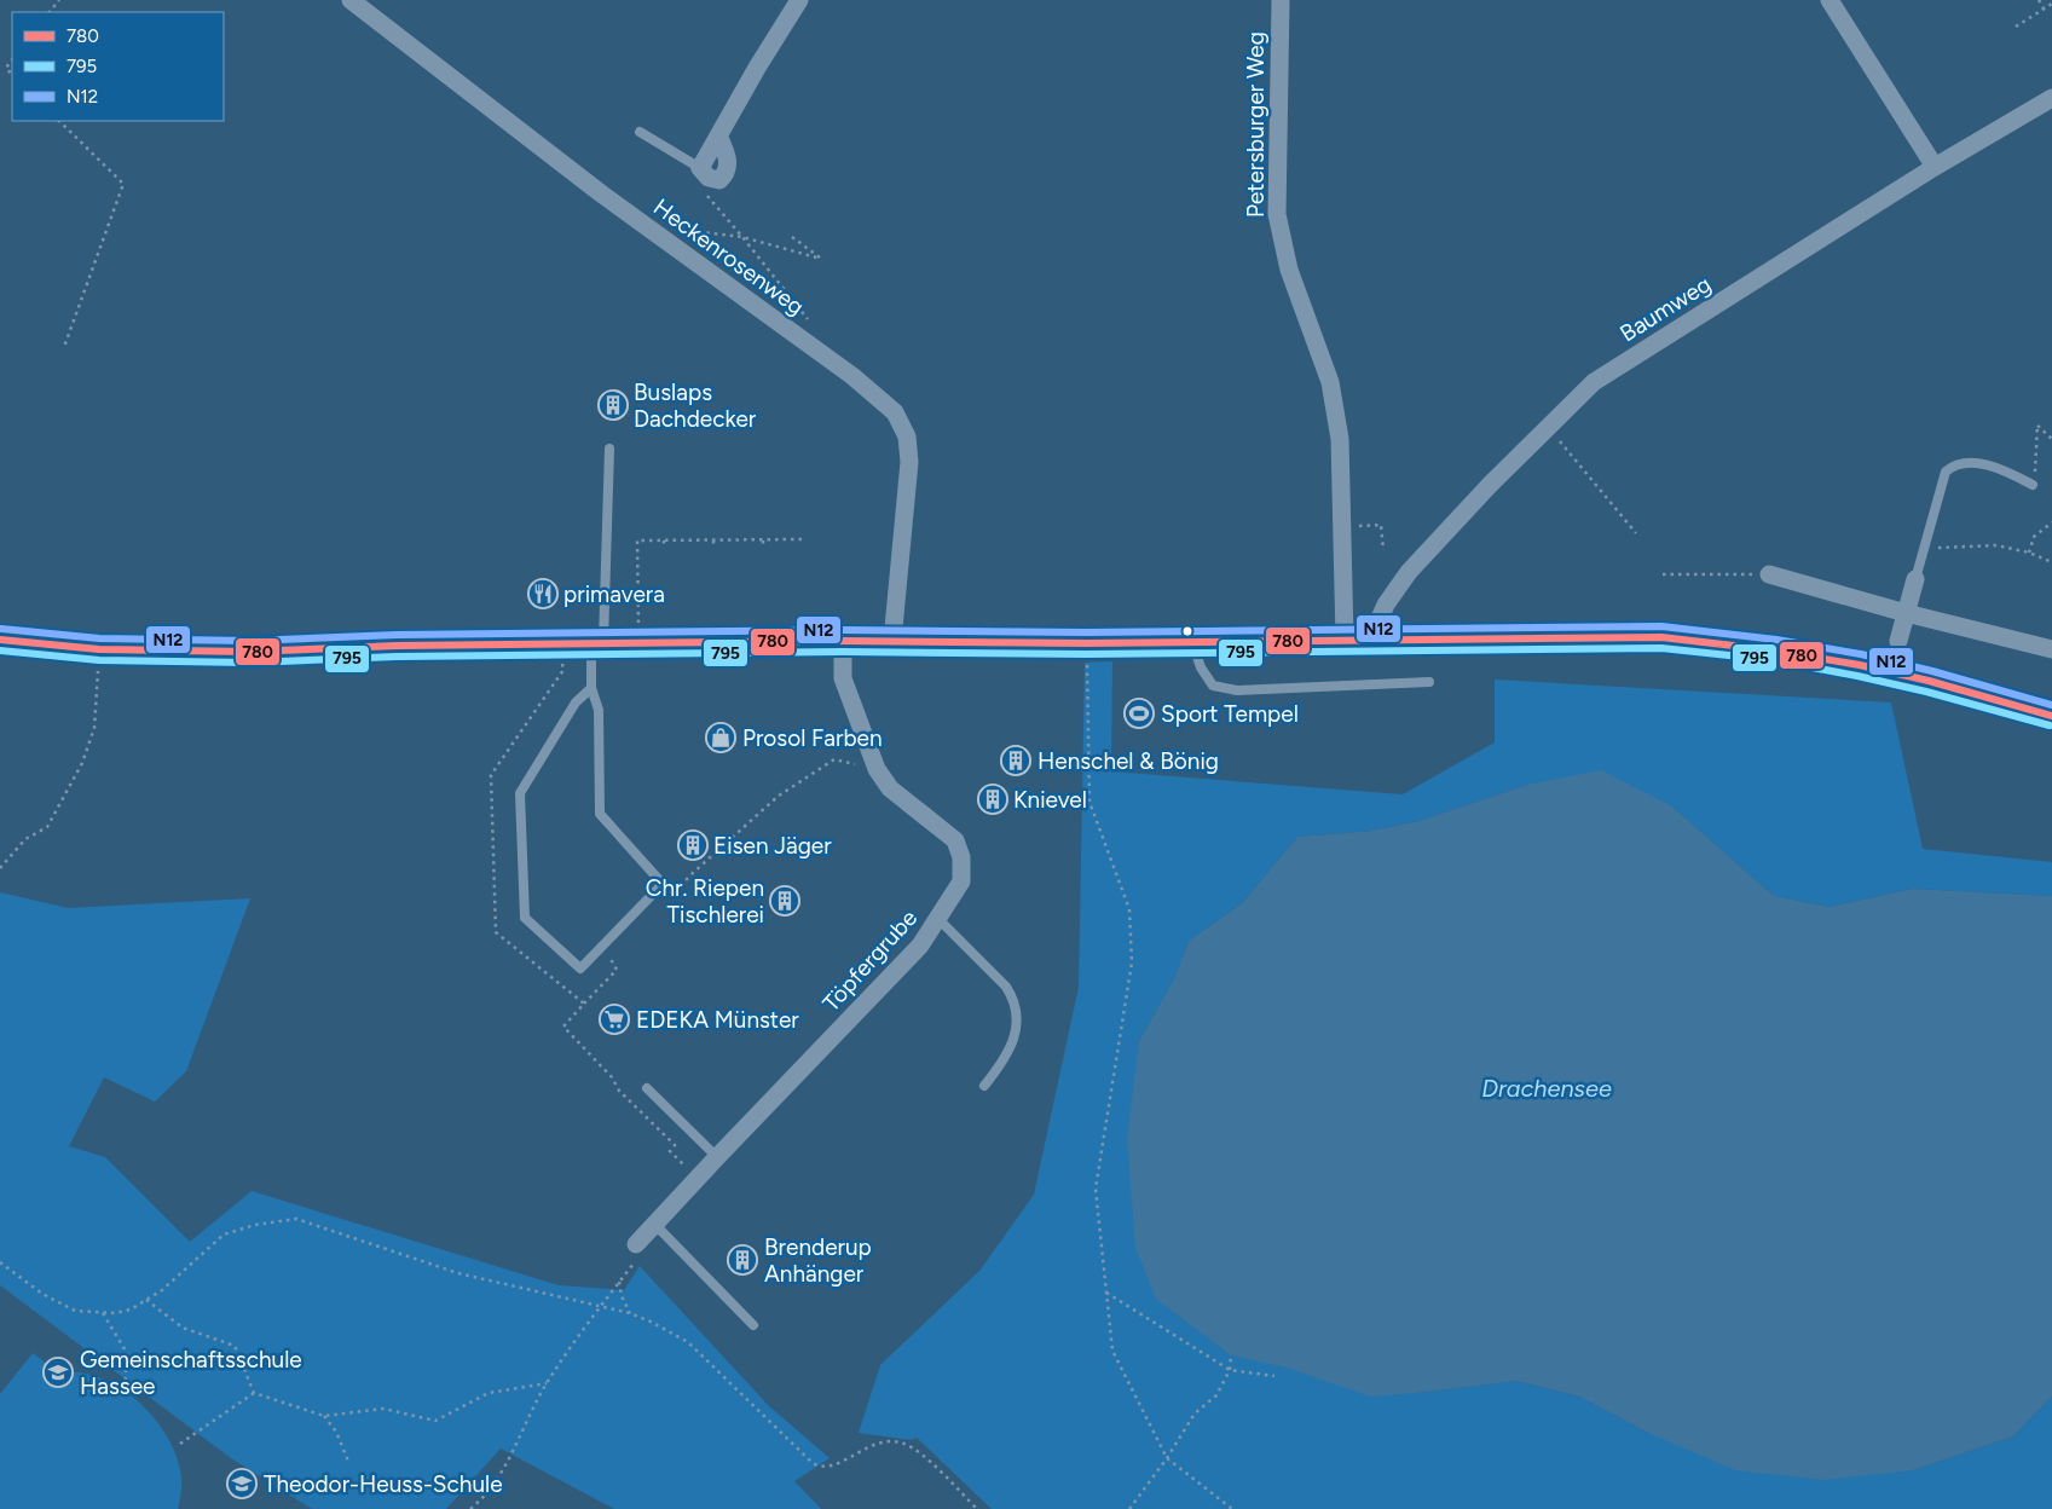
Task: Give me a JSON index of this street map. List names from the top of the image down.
{
  "streets": {
    "street": [
      "Petersburger Weg",
      "Heckenrosenweg",
      "Baumweg",
      "Töpfergrube"
    ]
  },
  "water": ["Drachensee"],
  "places": {
    "building": [
      "Buslaps Dachdecker",
      "Henschel & Bönig",
      "Knievel",
      "Eisen Jäger",
      "Chr. Riepen Tischlerei",
      "Brenderup Anhänger"
    ],
    "restaurant": ["primavera"],
    "sports": ["Sport Tempel"],
    "shop": ["Prosol Farben"],
    "supermarket": ["EDEKA Münster"],
    "school or university": ["Gemeinschaftsschule Hassee", "Theodor-Heuss-Schule"]
  },
  "lines": ["transit line N12", "transit line 780", "transit line 795"],
  "legend": ["780", "795", "N12"]
}
